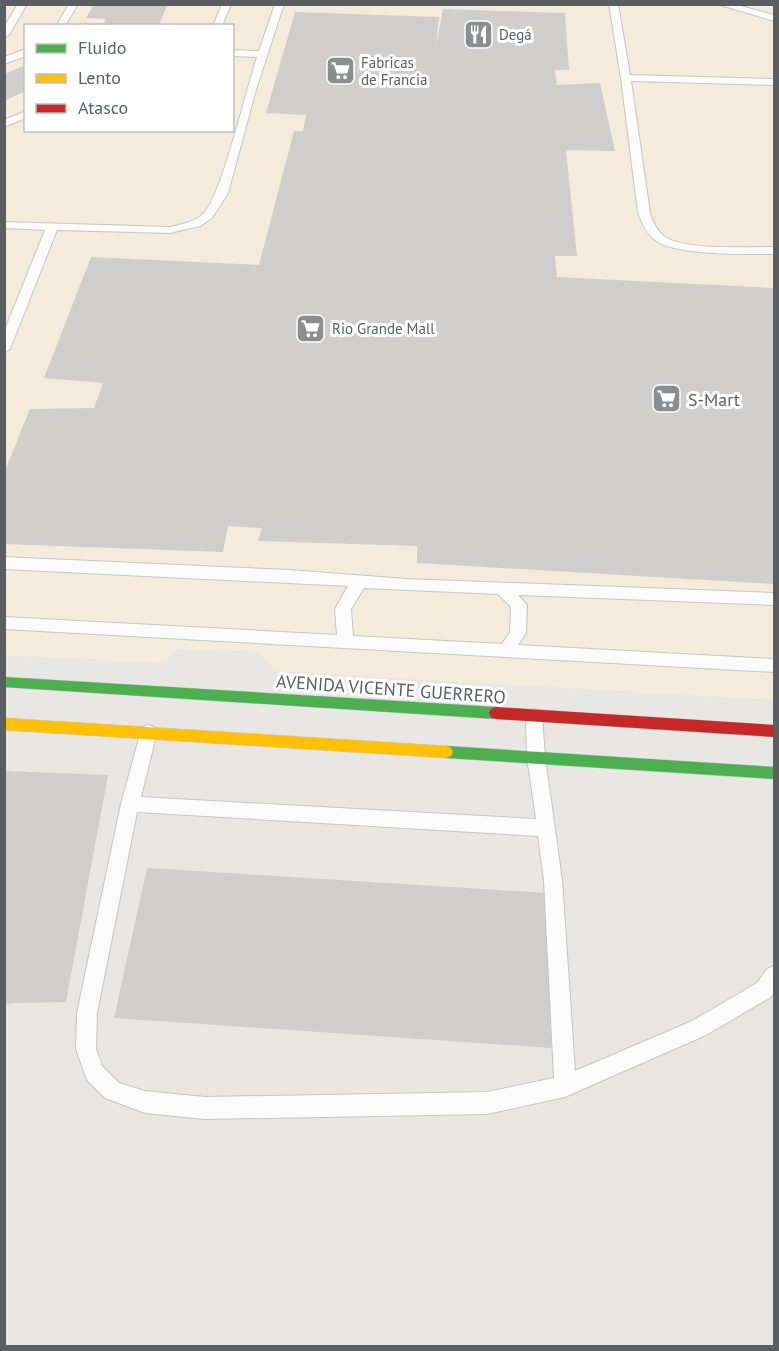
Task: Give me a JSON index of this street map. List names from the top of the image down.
{
  "streets": {
    "street": ["AVENIDA VICENTE GUERRERO"]
  },
  "places": {
    "restaurant": ["Degá"],
    "supermarket": ["Fabricas de Francia", "Rio Grande Mall", "S-Mart"]
  },
  "legend": ["Fluido", "Lento", "Atasco"]
}
